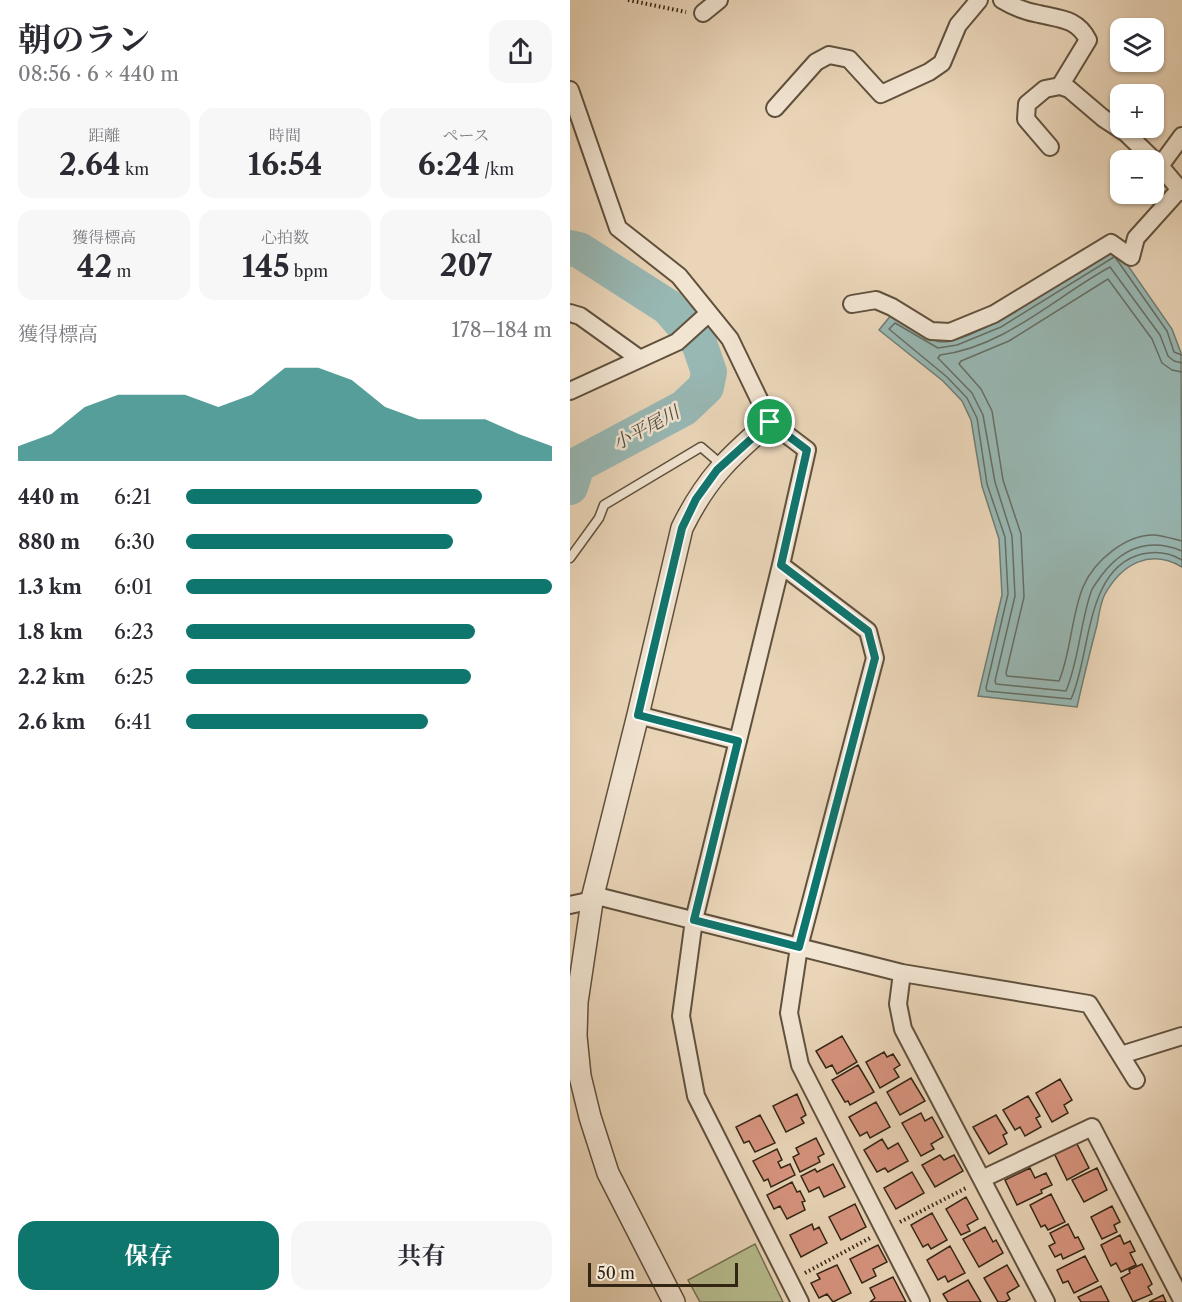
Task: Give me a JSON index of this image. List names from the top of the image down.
{
  "water": ["小平尾川"],
  "scale_bar": "50 m",
  "page": {
    "heading": ["朝のラン", "08:56 · 6 × 440 m"],
    "map_buttons": ["+", "−"],
    "stats": [
      ["距離", "2.64 km"],
      ["時間", "16:54"],
      ["ペース", "6:24 /km"],
      ["獲得標高", "42 m"],
      ["心拍数", "145 bpm"],
      ["kcal", "207"]
    ],
    "chart": ["獲得標高", "178–184 m"],
    "list": [
      {
        "name": "440 m",
        "note": "6:21"
      },
      {
        "name": "880 m",
        "note": "6:30"
      },
      {
        "name": "1.3 km",
        "note": "6:01"
      },
      {
        "name": "1.8 km",
        "note": "6:23"
      },
      {
        "name": "2.2 km",
        "note": "6:25"
      },
      {
        "name": "2.6 km",
        "note": "6:41"
      }
    ],
    "buttons": ["保存", "共有"],
    "scale": "50 m"
  }
}
